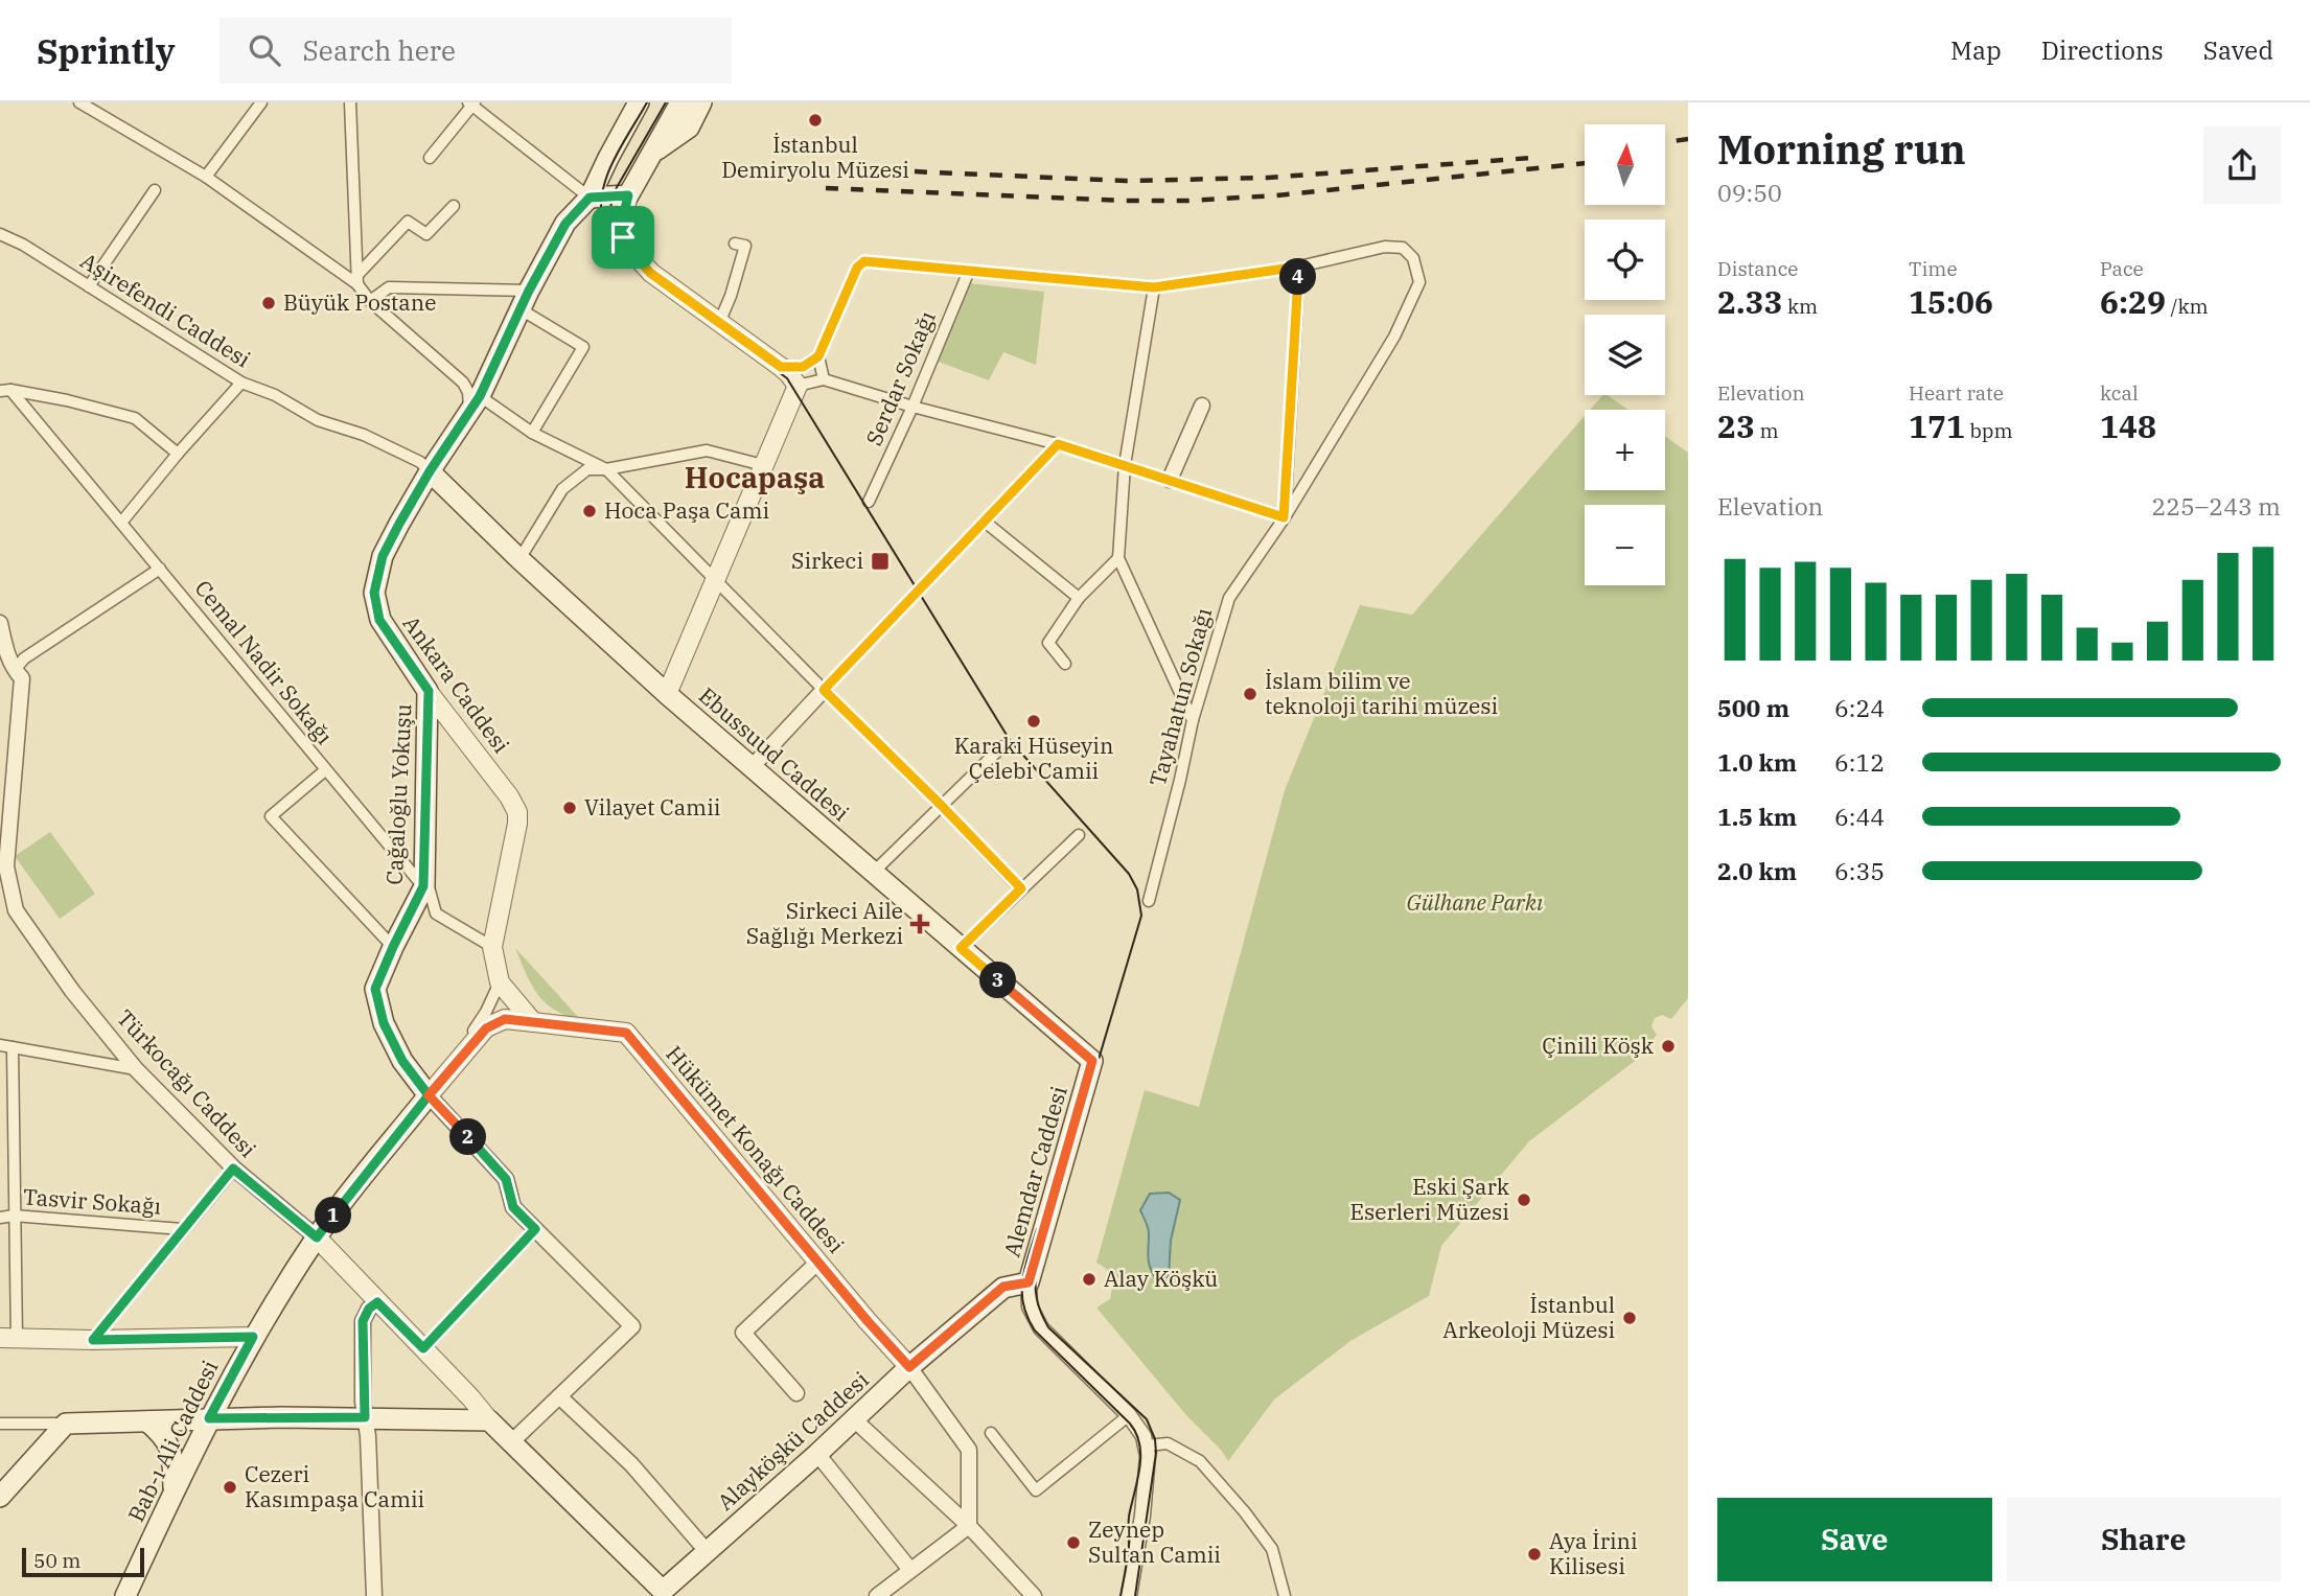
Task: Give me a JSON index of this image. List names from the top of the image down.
{
  "streets": {
    "main road": [
      "Ankara Caddesi",
      "Ebussuud Caddesi",
      "Cağaloğlu Yokuşu",
      "Alemdar Caddesi",
      "Bab-ı Ali Caddesi",
      "Alayköşkü Caddesi"
    ],
    "street": [
      "Aşirefendi Caddesi",
      "Serdar Sokağı",
      "Cemal Nadir Sokağı",
      "Tayahatun Sokağı",
      "Türkocağı Caddesi",
      "Hükümet Konağı Caddesi",
      "Tasvir Sokağı"
    ]
  },
  "crossings": [
    ["Aşirefendi Caddesi", "Ankara Caddesi"],
    ["Aşirefendi Caddesi", "Ebussuud Caddesi"],
    ["Cemal Nadir Sokağı", "Ankara Caddesi"],
    ["Cemal Nadir Sokağı", "Cağaloğlu Yokuşu"],
    ["Ankara Caddesi", "Ebussuud Caddesi"],
    ["Ankara Caddesi", "Cağaloğlu Yokuşu"],
    ["Ankara Caddesi", "Hükümet Konağı Caddesi"],
    ["Ebussuud Caddesi", "Alemdar Caddesi"],
    ["Türkocağı Caddesi", "Bab-ı Ali Caddesi"],
    ["Hükümet Konağı Caddesi", "Alayköşkü Caddesi"],
    ["Alemdar Caddesi", "Alayköşkü Caddesi"]
  ],
  "districts": ["Hocapaşa"],
  "parks": ["Gülhane Parkı"],
  "places": {
    "other": [
      "İstanbul Demiryolu Müzesi",
      "Büyük Postane",
      "Hoca Paşa Cami",
      "İslam bilim ve teknoloji tarihi müzesi",
      "Karaki Hüseyin Çelebi Camii",
      "Vilayet Camii",
      "Çinili Köşk",
      "Eski Şark Eserleri Müzesi",
      "Alay Köşkü",
      "İstanbul Arkeoloji Müzesi",
      "Cezeri Kasımpaşa Camii",
      "Zeynep Sultan Camii",
      "Aya İrini Kilisesi"
    ],
    "transit": ["Sirkeci"],
    "health": ["Sirkeci Aile Sağlığı Merkezi"]
  },
  "scale_bar": "50 m",
  "north": "top",
  "page": {
    "header": "Sprintly",
    "search": "Search here",
    "nav": ["Map", "Directions", "Saved"],
    "heading": ["Morning run", "09:50"],
    "map_buttons": ["+", "−"],
    "stats": [
      ["Distance", "2.33 km"],
      ["Time", "15:06"],
      ["Pace", "6:29 /km"],
      ["Elevation", "23 m"],
      ["Heart rate", "171 bpm"],
      ["kcal", "148"]
    ],
    "pins": [
      "4",
      "3",
      "2",
      "1"
    ],
    "chart": ["Elevation", "225–243 m"],
    "list": [
      {
        "name": "500 m",
        "note": "6:24"
      },
      {
        "name": "1.0 km",
        "note": "6:12"
      },
      {
        "name": "1.5 km",
        "note": "6:44"
      },
      {
        "name": "2.0 km",
        "note": "6:35"
      }
    ],
    "buttons": ["Save", "Share"],
    "scale": "50 m"
  }
}
